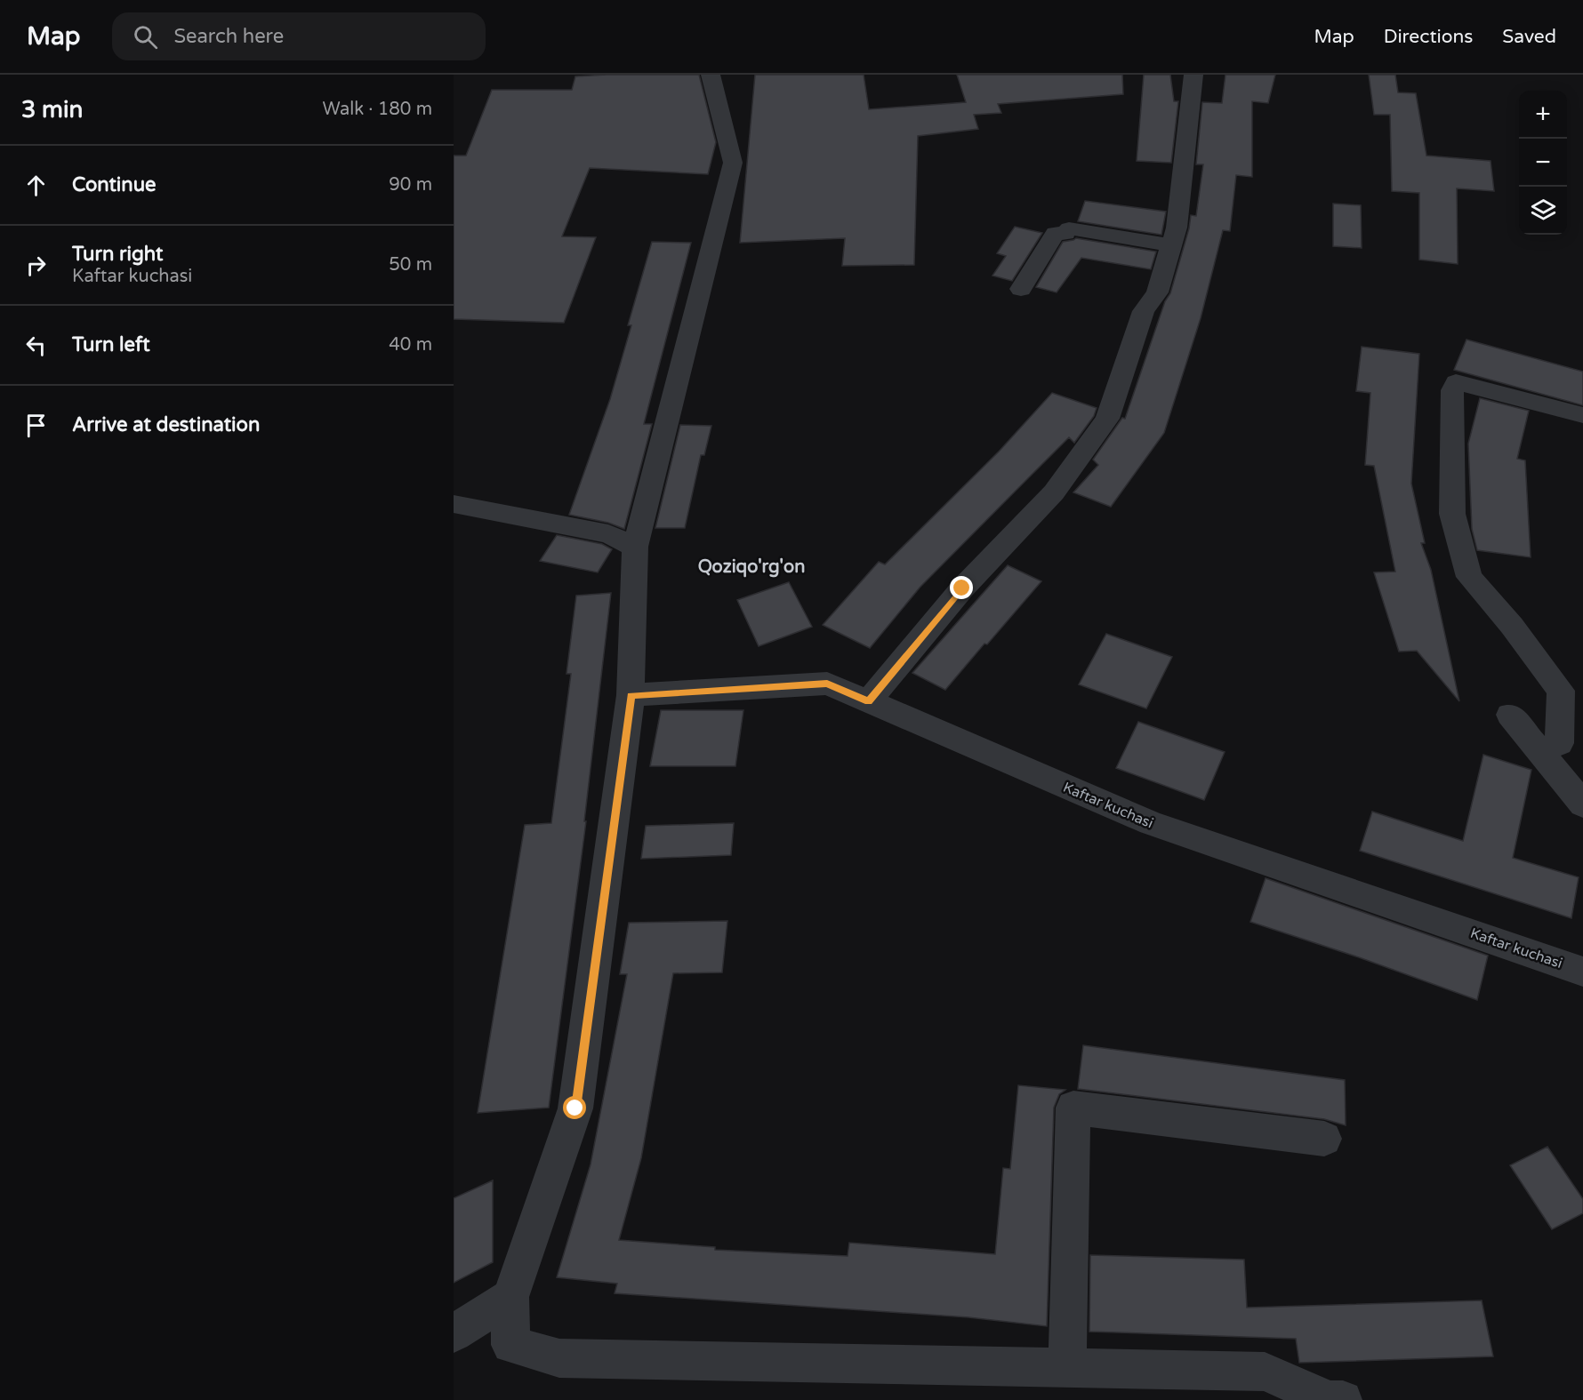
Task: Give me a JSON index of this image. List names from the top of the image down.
{
  "streets": {
    "street": ["Kaftar kuchasi"]
  },
  "districts": ["Qoziqo'rg'on"],
  "page": {
    "header": "Map",
    "search": "Search here",
    "nav": ["Map", "Directions", "Saved"],
    "heading": ["3 min", "Walk · 180 m"],
    "map_buttons": ["+", "−"],
    "list": [
      ["Continue", "90 m"],
      ["Turn right", "Kaftar kuchasi", "50 m"],
      ["Turn left", "40 m"],
      "Arrive at destination"
    ]
  }
}
